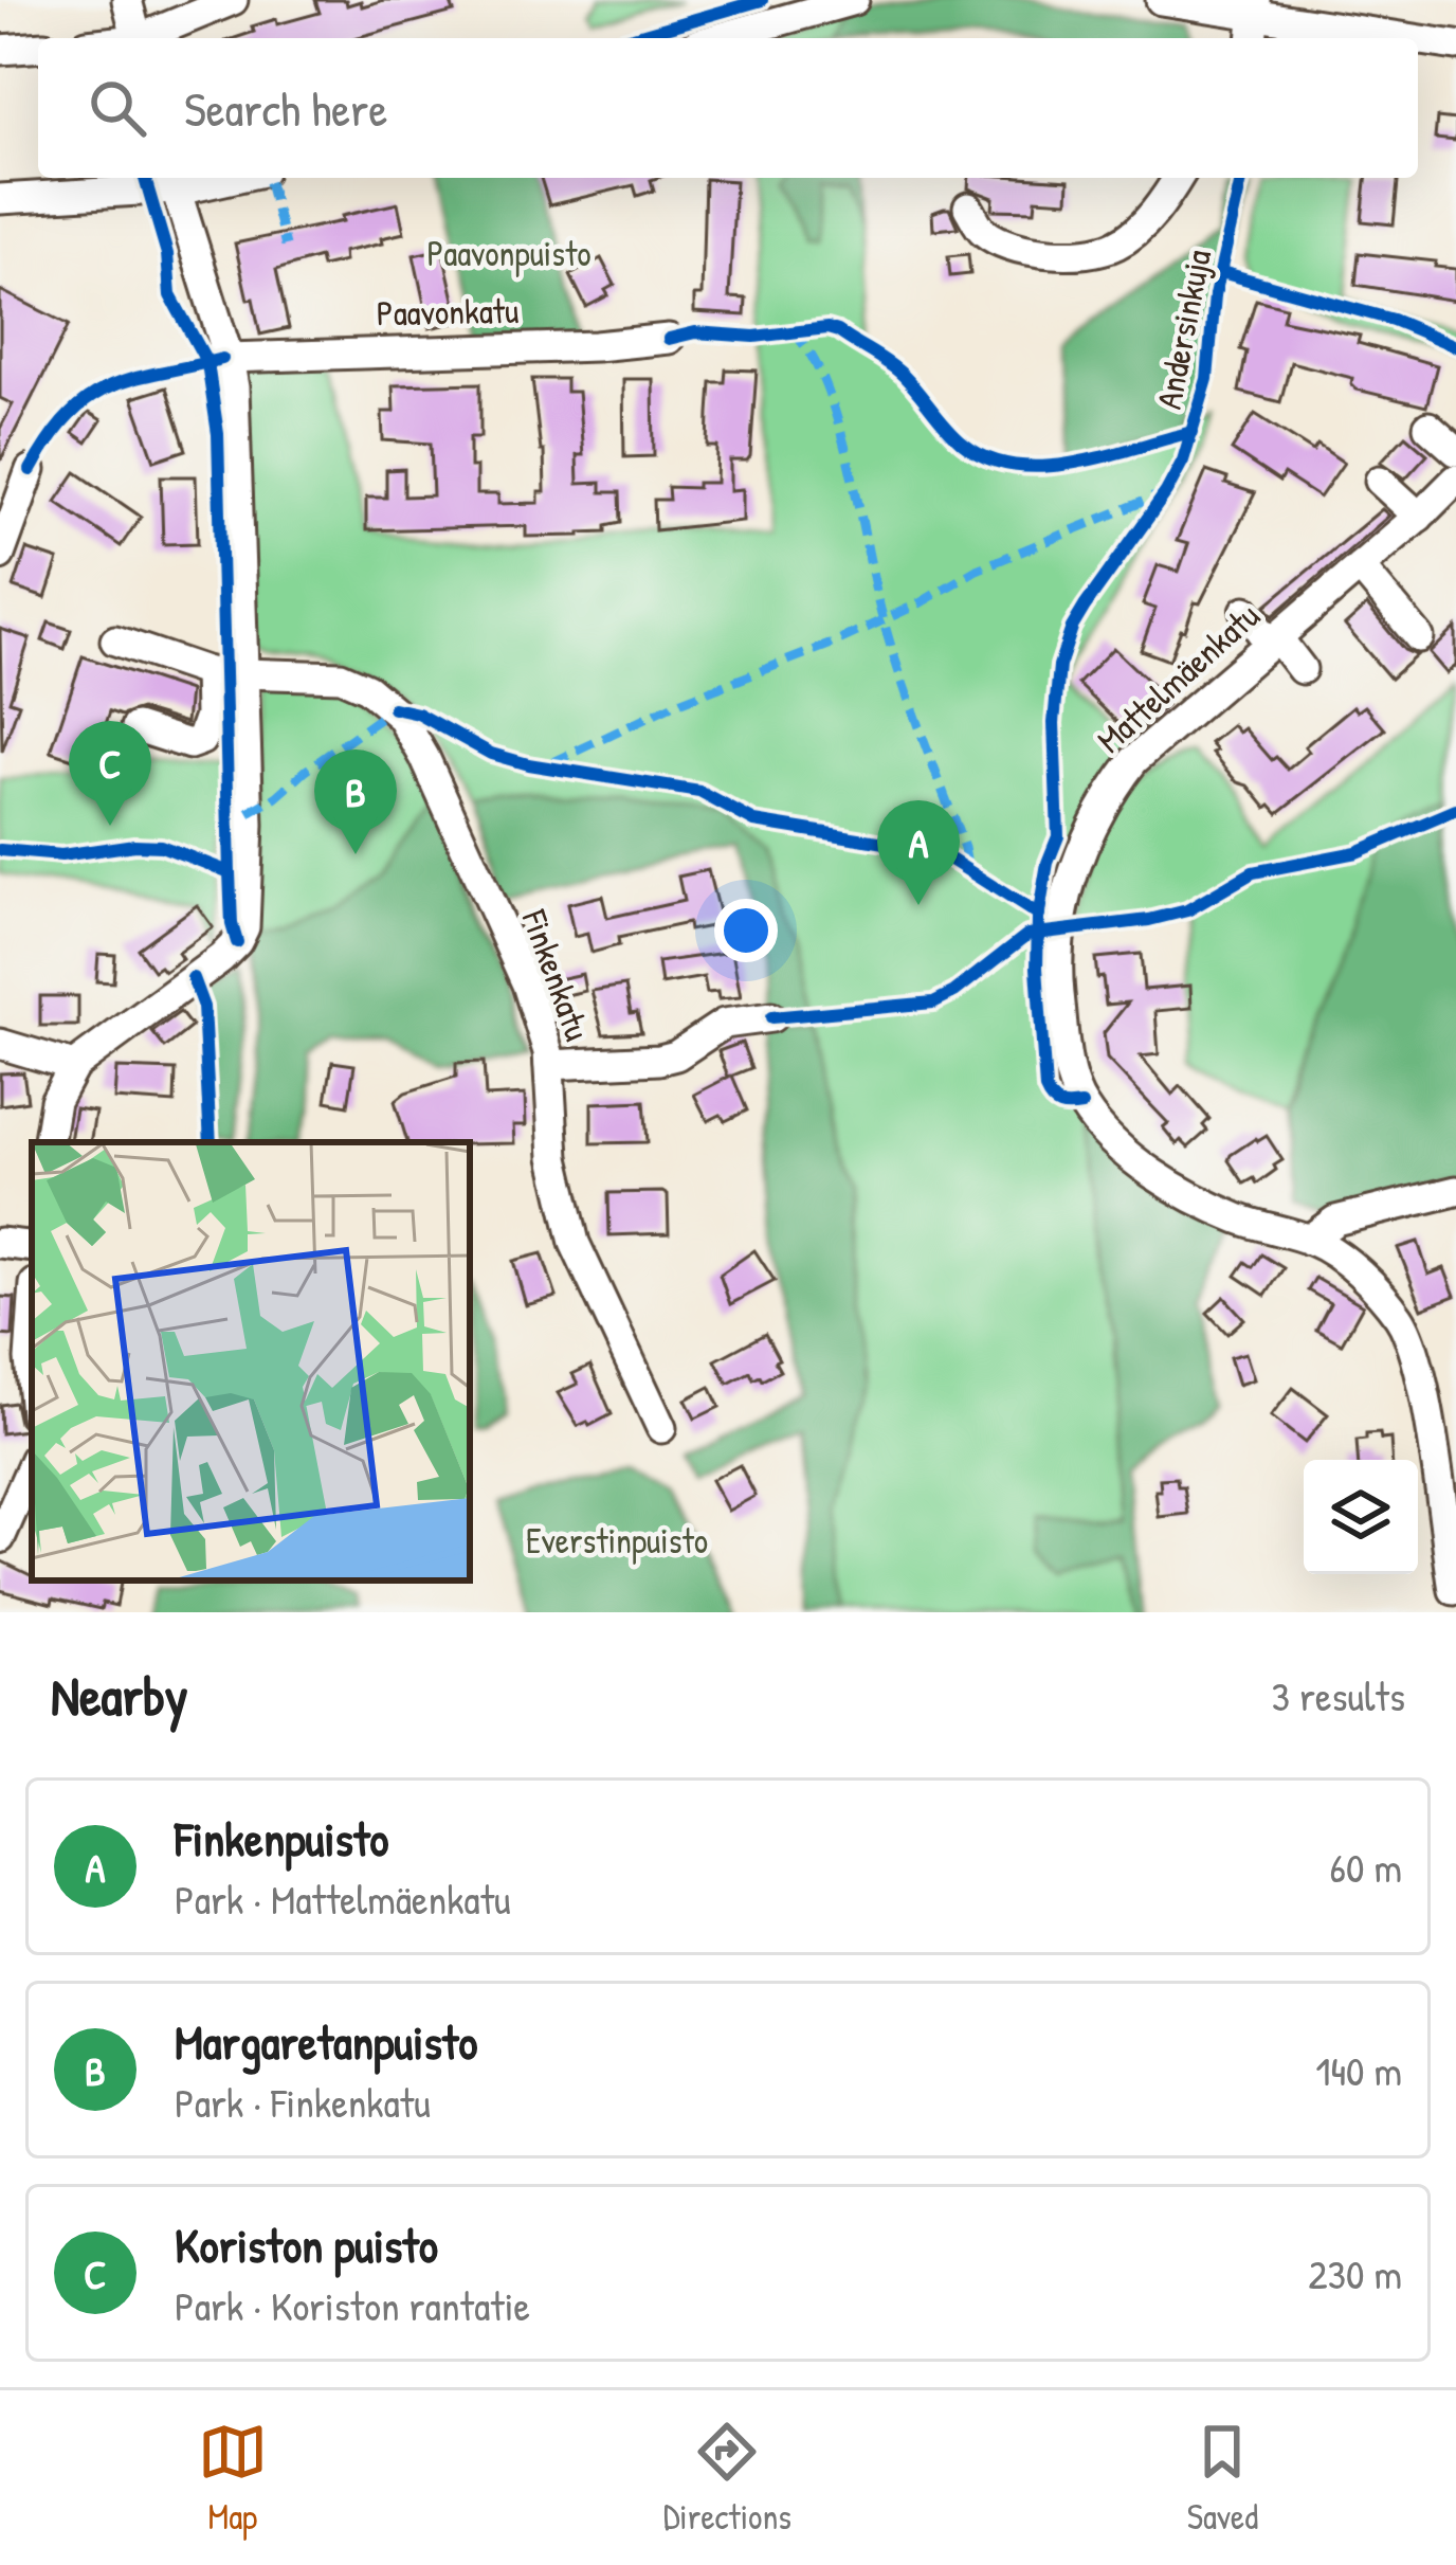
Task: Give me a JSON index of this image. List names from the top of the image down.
{
  "streets": {
    "street": ["Paavonkatu", "Mattelmäenkatu", "Finkenkatu"],
    "cycle path": ["Andersinkuja"]
  },
  "parks": ["Paavonpuisto", "Everstinpuisto"],
  "page": {
    "search": "Search here",
    "pins": ["C", "B", "A"],
    "heading": ["Nearby", "3 results"],
    "list": [
      {
        "mark": "A",
        "name": "Finkenpuisto",
        "note": "Park · Mattelmäenkatu",
        "value": "60 m"
      },
      {
        "mark": "B",
        "name": "Margaretanpuisto",
        "note": "Park · Finkenkatu",
        "value": "140 m"
      },
      {
        "mark": "C",
        "name": "Koriston puisto",
        "note": "Park · Koriston rantatie",
        "value": "230 m"
      }
    ],
    "nav": ["Map", "Directions", "Saved"]
  }
}
